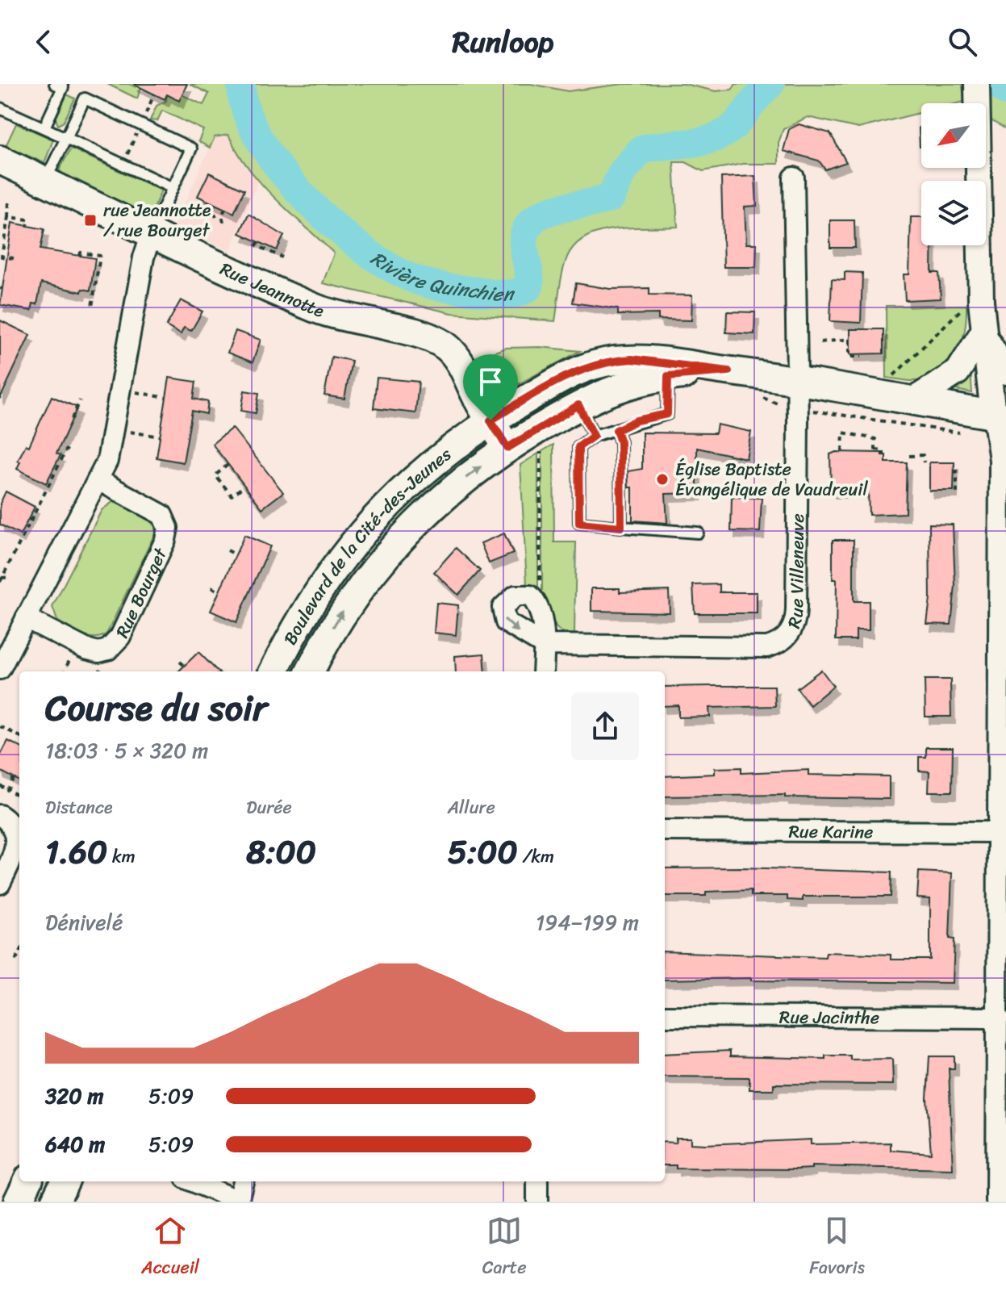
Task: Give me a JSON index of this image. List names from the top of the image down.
{
  "streets": {
    "main road": ["Rue Jeannotte", "Boulevard de la Cité-des-Jeunes"],
    "street": [
      "Rue Villeneuve",
      "Rue Bourget",
      "Rue Karine",
      "Rue Jacinthe"
    ]
  },
  "crossings": [
    ["Rue Jeannotte", "Boulevard de la Cité-des-Jeunes"],
    ["Boulevard de la Cité-des-Jeunes", "Rue Villeneuve"]
  ],
  "water": ["Rivière Quinchien"],
  "places": {
    "transit": ["rue Jeannotte / rue Bourget"],
    "other": ["Église Baptiste Évangélique de Vaudreuil"]
  },
  "north": "bottom left",
  "page": {
    "header": "Runloop",
    "heading": ["Course du soir", "18:03 · 5 × 320 m"],
    "stats": [
      ["Distance", "1.60 km"],
      ["Durée", "8:00"],
      ["Allure", "5:00 /km"]
    ],
    "chart": ["Dénivelé", "194–199 m"],
    "list": [
      {
        "name": "320 m",
        "note": "5:09"
      },
      {
        "name": "640 m",
        "note": "5:09"
      }
    ],
    "tabs": ["Accueil", "Carte", "Favoris"]
  }
}
